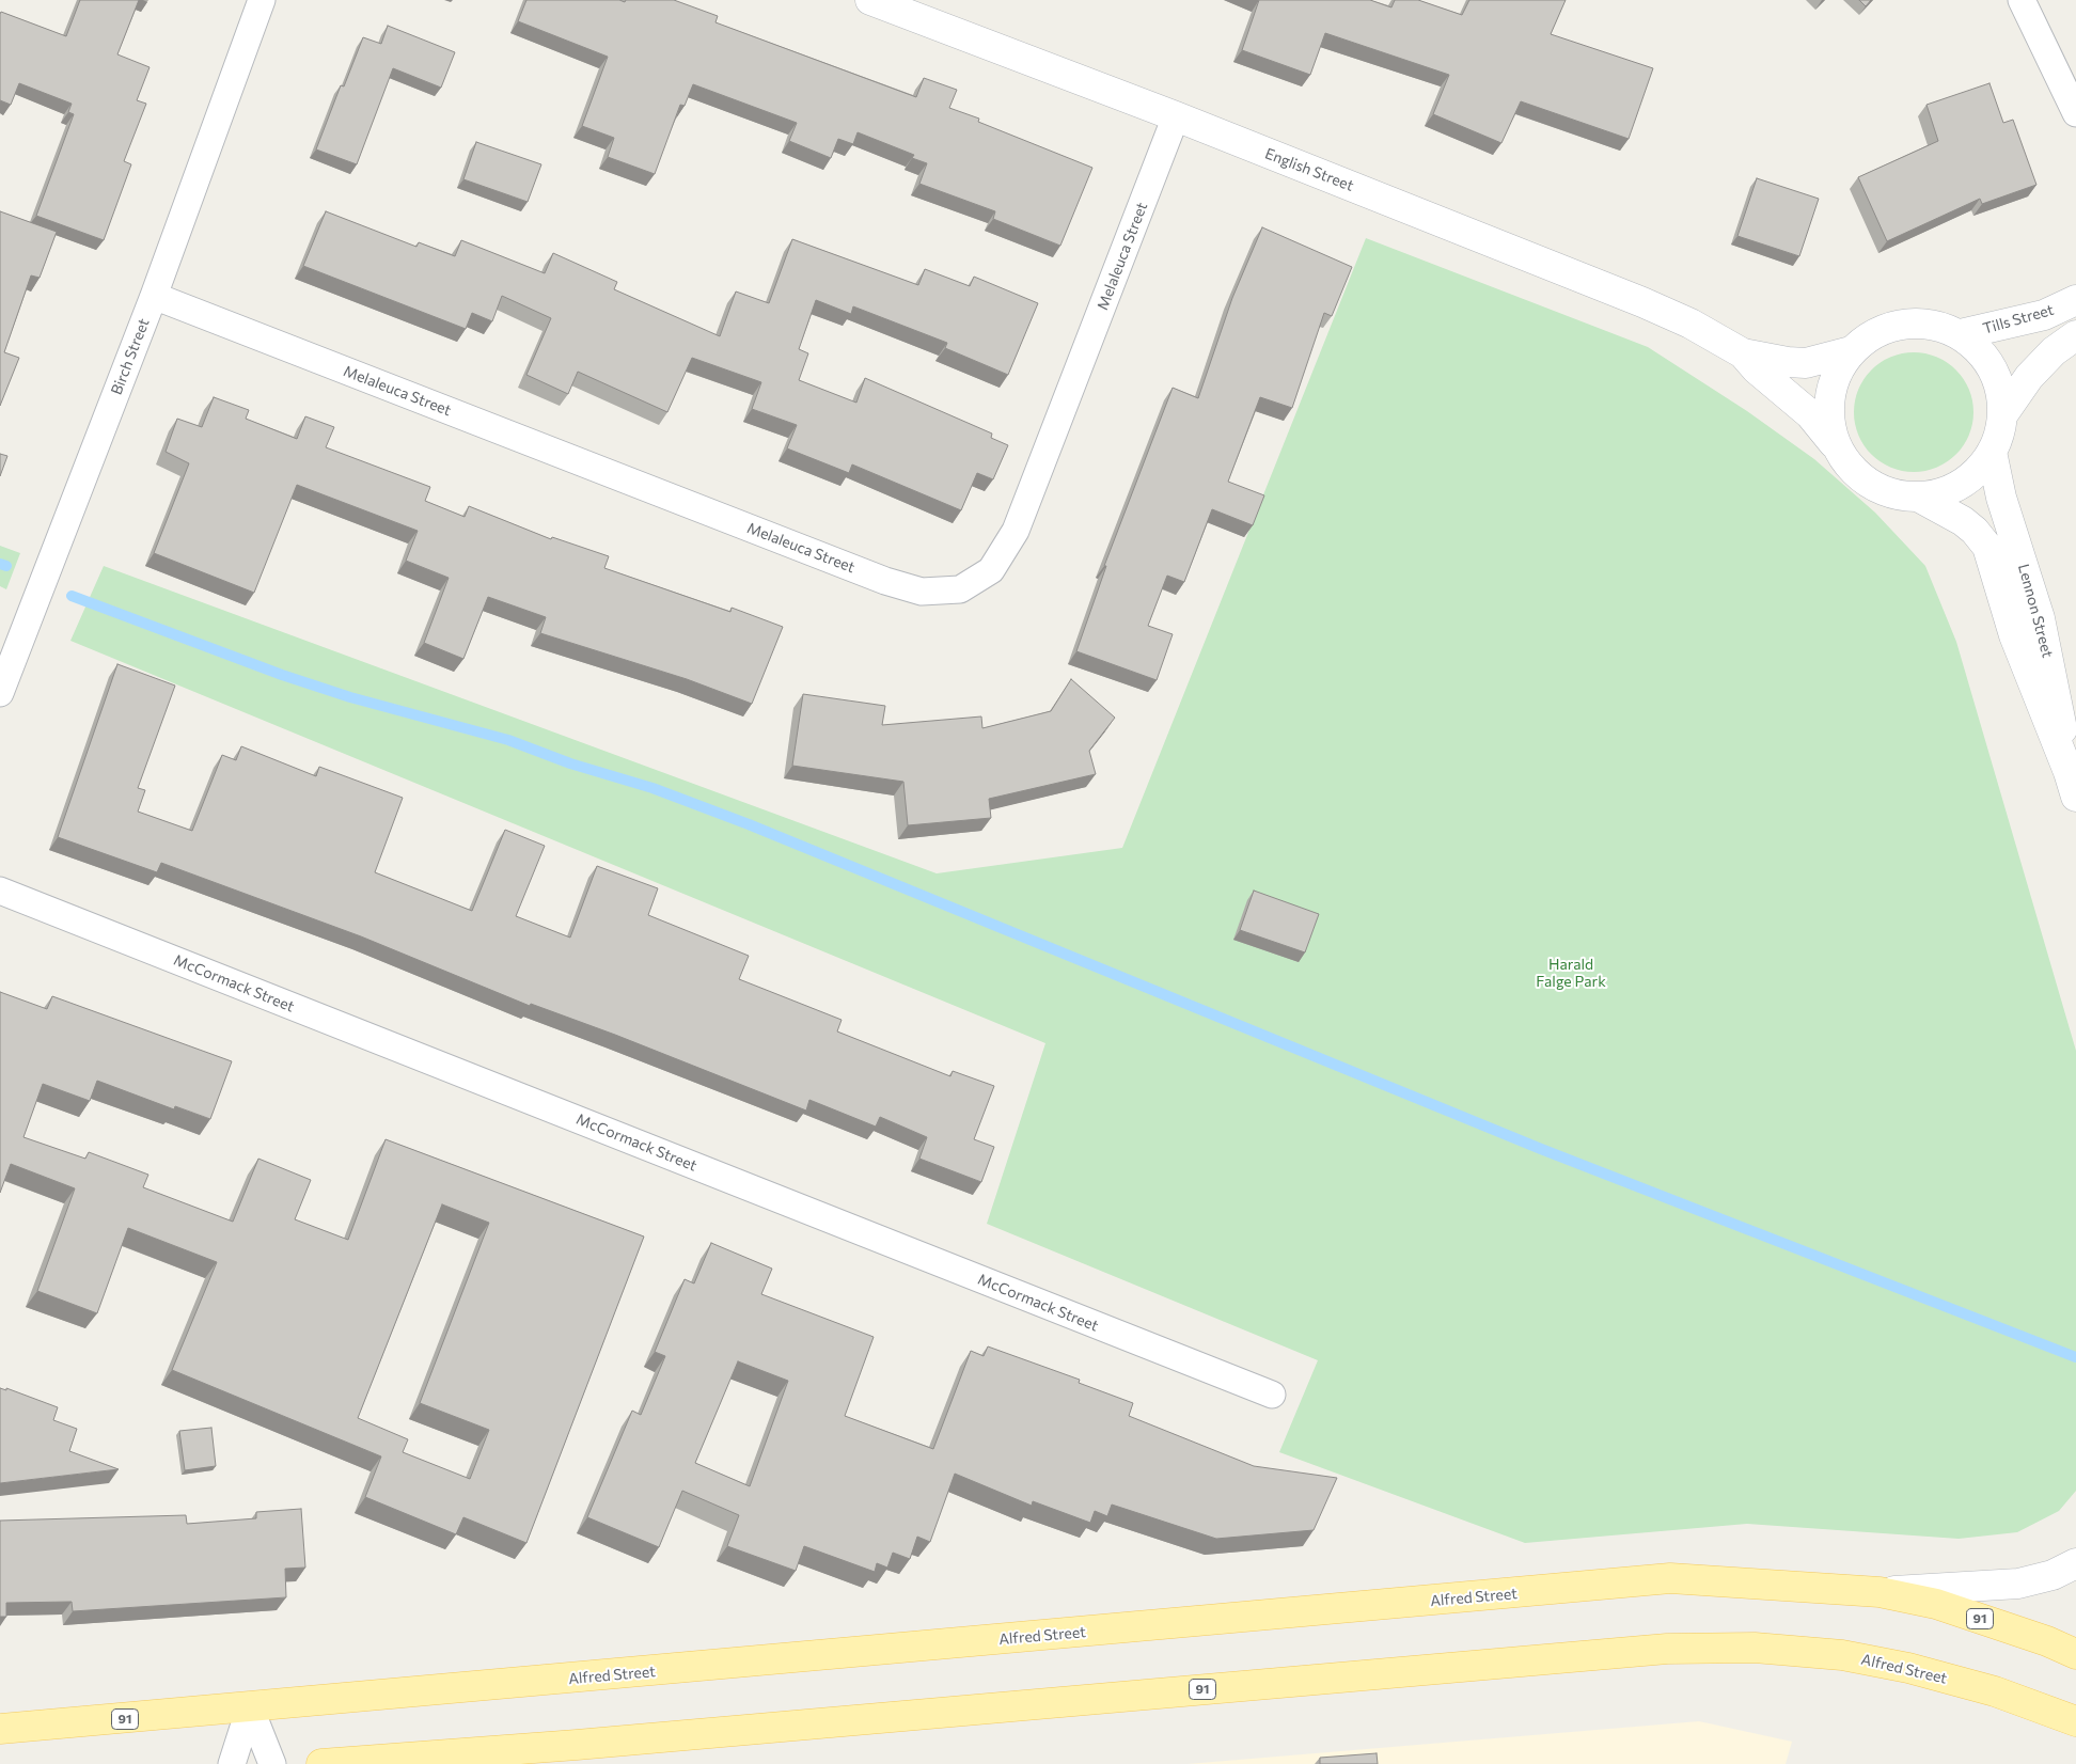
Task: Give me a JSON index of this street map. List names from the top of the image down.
{
  "streets": {
    "main road": ["Alfred Street", "91"],
    "street": [
      "English Street",
      "Melaleuca Street",
      "Tills Street",
      "Birch Street",
      "Lennon Street",
      "McCormack Street"
    ]
  },
  "crossings": [
    ["English Street", "Melaleuca Street"],
    ["English Street", "Tills Street"],
    ["English Street", "Lennon Street"],
    ["Melaleuca Street", "Birch Street"],
    ["Tills Street", "Lennon Street"]
  ],
  "parks": ["Harald Falge Park"]
}
